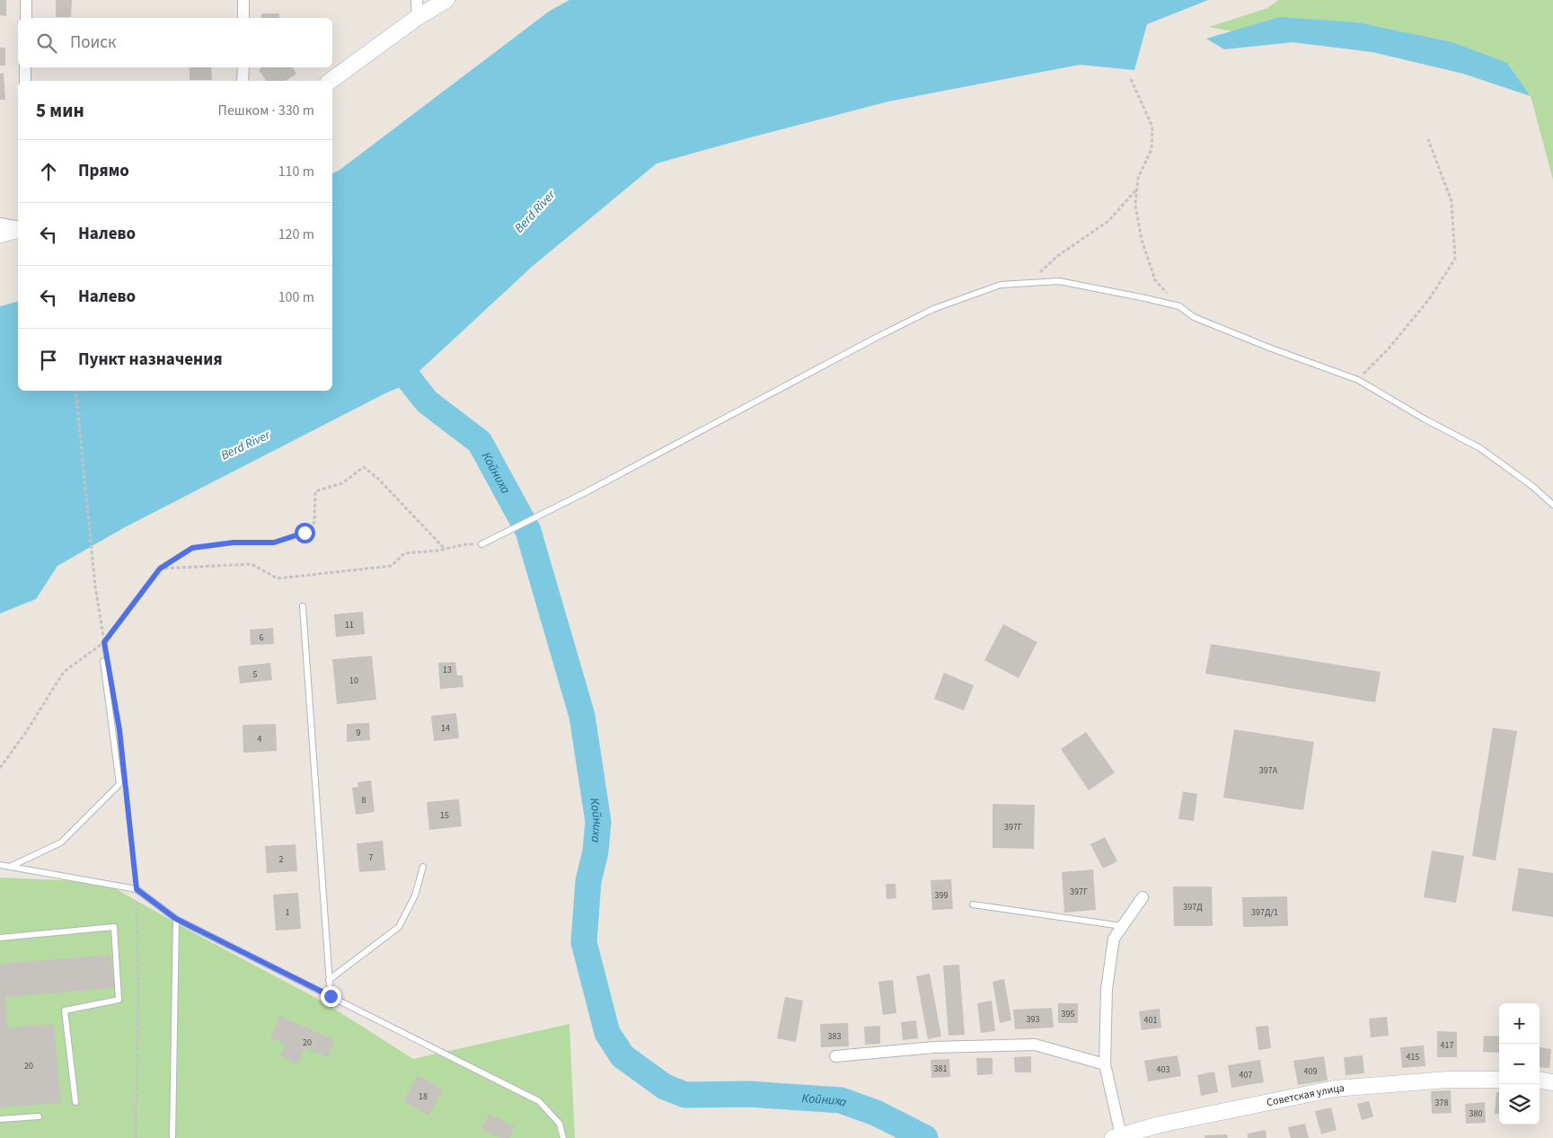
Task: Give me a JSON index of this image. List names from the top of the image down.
{
  "streets": {
    "main road": ["Советская улица"]
  },
  "water": ["Berd River", "Койниха"],
  "house_numbers": [
    "11",
    "6",
    "13",
    "5",
    "10",
    "14",
    "9",
    "4",
    "397А",
    "8",
    "15",
    "397Г",
    "7",
    "2",
    "397Г",
    "399",
    "397Д",
    "1",
    "397Д/1",
    "395",
    "393",
    "401",
    "383",
    "20",
    "417",
    "415",
    "20",
    "381",
    "403",
    "409",
    "407",
    "18",
    "378",
    "380"
  ],
  "page": {
    "search": "Поиск",
    "heading": ["5 мин", "Пешком · 330 m"],
    "list": [
      ["Прямо", "110 m"],
      ["Налево", "120 m"],
      ["Налево", "100 m"],
      "Пункт назначения"
    ],
    "map_buttons": ["+", "−"]
  }
}
